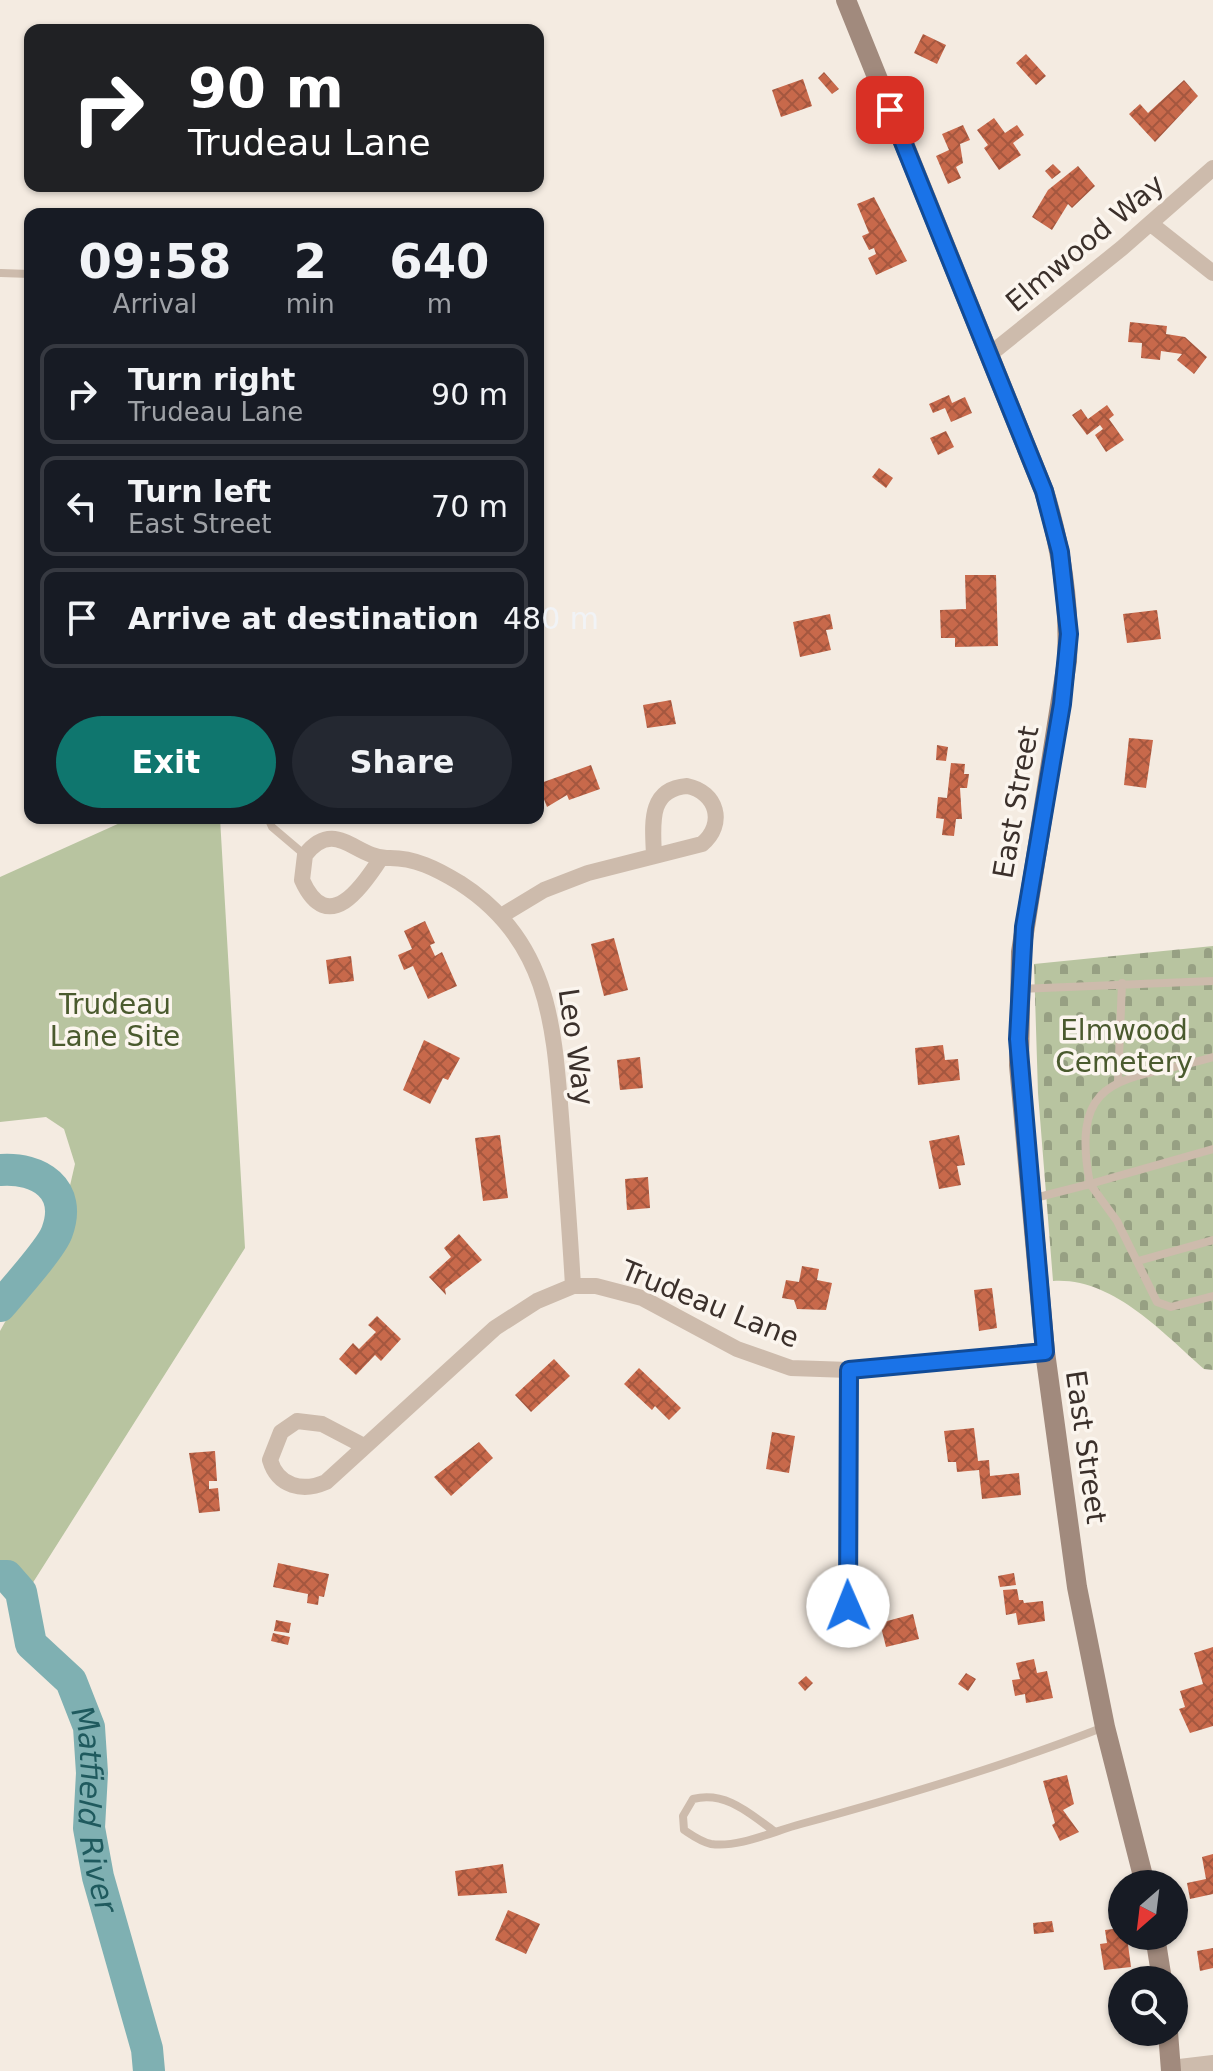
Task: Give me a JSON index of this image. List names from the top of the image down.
{
  "streets": {
    "street": [
      "Elmwood Way",
      "East Street",
      "Leo Way",
      "Trudeau Lane"
    ]
  },
  "crossings": [
    ["Elmwood Way", "East Street"],
    ["East Street", "Trudeau Lane"],
    ["Leo Way", "Trudeau Lane"]
  ],
  "water": ["Matfield River"],
  "parks": ["Trudeau Lane Site", "Elmwood Cemetery"],
  "north": "bottom left",
  "page": {
    "turn": ["90 m", "Trudeau Lane"],
    "eta": [
      "09:58",
      "Arrival",
      "2",
      "min",
      "640",
      "m"
    ],
    "list": [
      {
        "name": "Turn right",
        "note": "Trudeau Lane",
        "value": "90 m"
      },
      {
        "name": "Turn left",
        "note": "East Street",
        "value": "70 m"
      },
      {
        "name": "Arrive at destination",
        "value": "480 m"
      }
    ],
    "buttons": ["Exit", "Share"]
  }
}
